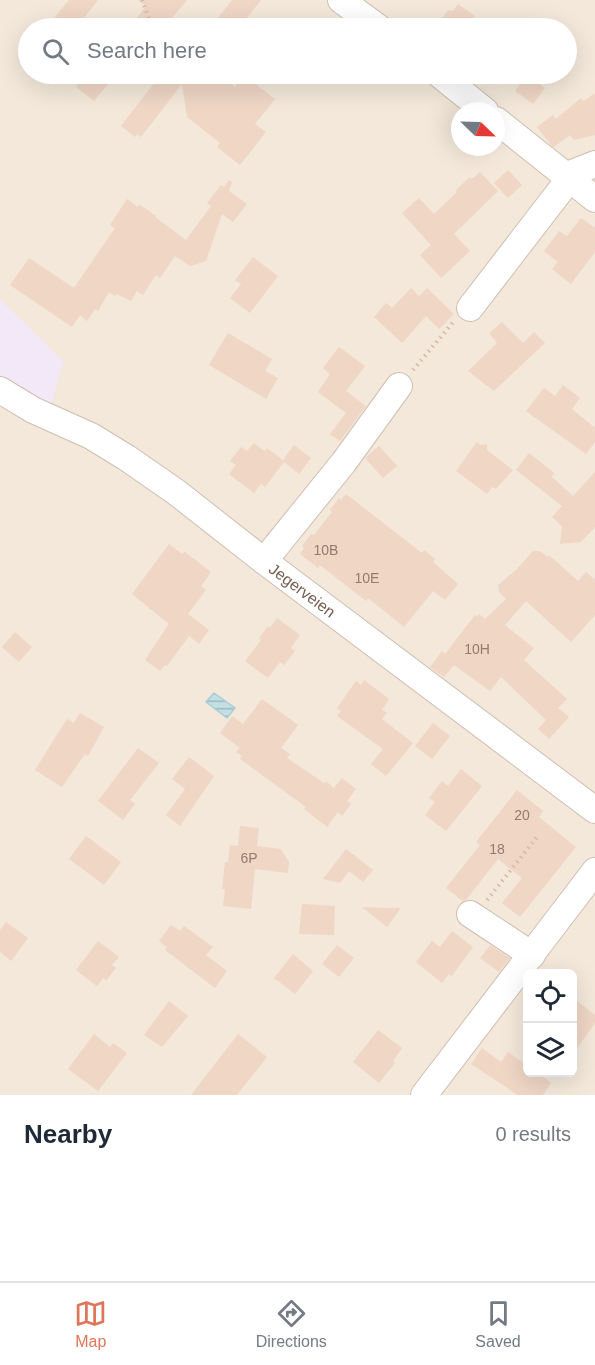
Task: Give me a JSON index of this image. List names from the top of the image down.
{
  "streets": {
    "street": ["Jegerveien"]
  },
  "house_numbers": [
    "10B",
    "10E",
    "10H",
    "20",
    "18",
    "6P"
  ],
  "north": "bottom right",
  "page": {
    "search": "Search here",
    "heading": ["Nearby", "0 results"],
    "nav": ["Map", "Directions", "Saved"]
  }
}
